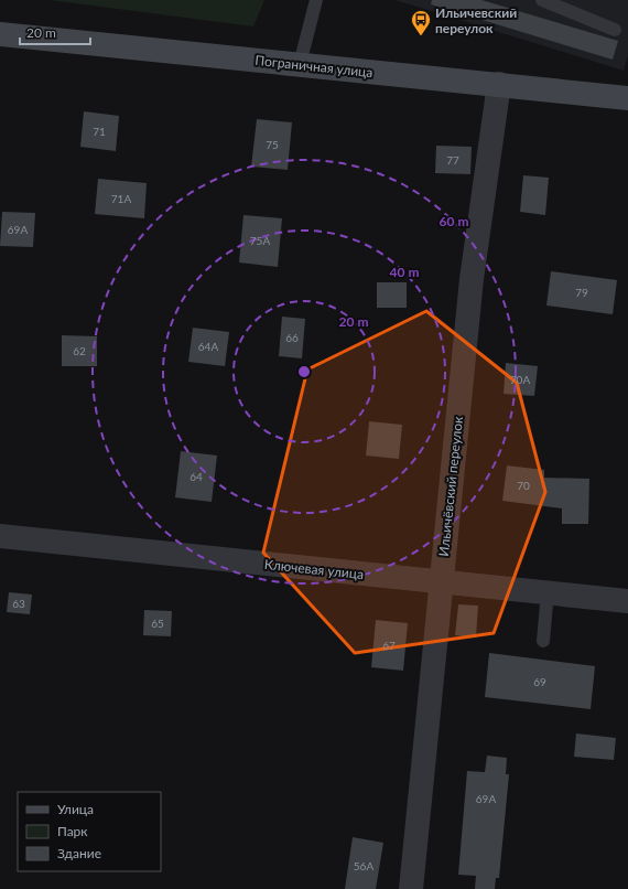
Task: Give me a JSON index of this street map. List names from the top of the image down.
{
  "streets": {
    "main road": ["Пограничная улица"],
    "street": ["Ильичёвский переулок", "Ключевая улица"]
  },
  "crossings": [
    ["Пограничная улица", "Ильичёвский переулок"],
    ["Ильичёвский переулок", "Ключевая улица"]
  ],
  "places": {
    "bus stop": ["Ильичевский переулок"]
  },
  "house_numbers": [
    "71",
    "75",
    "77",
    "71А",
    "69А",
    "75А",
    "79",
    "66",
    "64А",
    "62",
    "70А",
    "64",
    "70",
    "63",
    "65",
    "67",
    "69",
    "69А",
    "56А"
  ],
  "legend": ["Улица", "Парк", "Здание"],
  "scale_bar": "20 m",
  "rings": ["60 m", "40 m", "20 m"]
}
